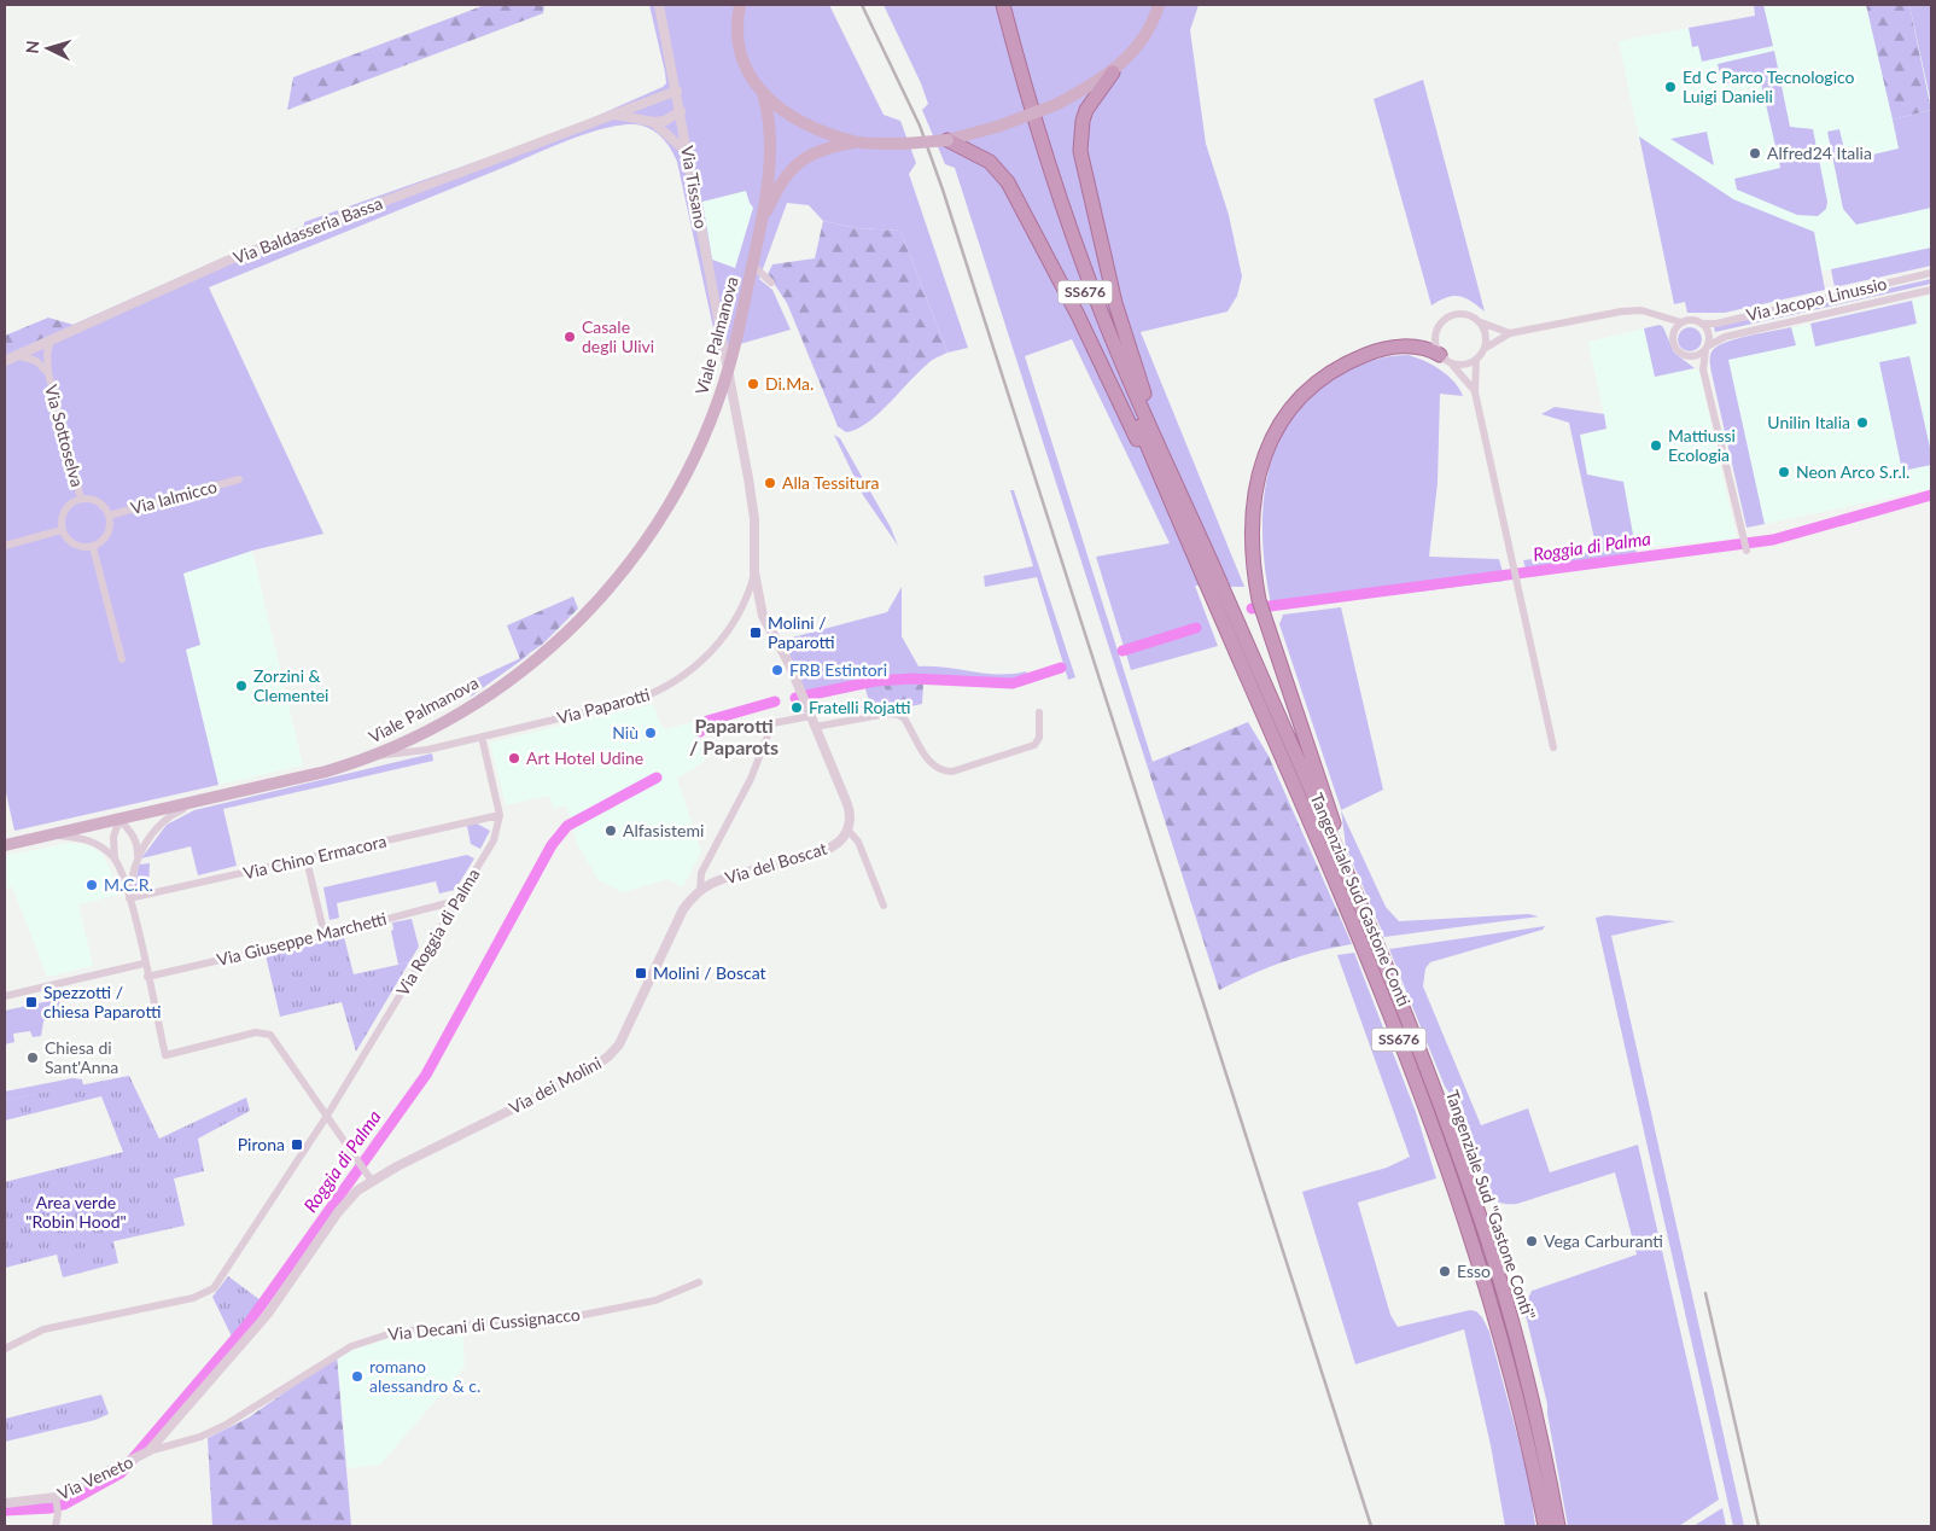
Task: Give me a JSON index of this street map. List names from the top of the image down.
{
  "streets": {
    "highway": ["SS676", "Tangenziale Sud Gastone Conti", "Tangenziale Sud \"Gastone Conti\""],
    "main road": ["Viale Palmanova"],
    "street": [
      "Via Tissano",
      "Via Baldasseria Bassa",
      "Via Jacopo Linussio",
      "Via Sottoselva",
      "Via Ialmicco",
      "Via Paparotti",
      "Via Chino Ermacora",
      "Via del Boscat",
      "Via Roggia di Palma",
      "Via Giuseppe Marchetti",
      "Via dei Molini",
      "Via Decani di Cussignacco",
      "Via Veneto"
    ]
  },
  "crossings": [
    ["Via Tissano", "Via Baldasseria Bassa"],
    ["Via Tissano", "Viale Palmanova"],
    ["Via Tissano", "Via Paparotti"],
    ["Via Baldasseria Bassa", "Via Sottoselva"],
    ["SS676", "Tangenziale Sud Gastone Conti"],
    ["Viale Palmanova", "Via Paparotti"],
    ["Via Sottoselva", "Via Ialmicco"],
    ["Via Paparotti", "Via Roggia di Palma"],
    ["Via Chino Ermacora", "Via Roggia di Palma"],
    ["Via del Boscat", "Via dei Molini"],
    ["Tangenziale Sud Gastone Conti", "Tangenziale Sud \"Gastone Conti\""],
    ["Via Roggia di Palma", "Via Giuseppe Marchetti"],
    ["Via dei Molini", "Via Decani di Cussignacco"],
    ["Via dei Molini", "Via Veneto"],
    ["Via Decani di Cussignacco", "Via Veneto"]
  ],
  "districts": ["Paparotti / Paparots"],
  "water": ["Roggia di Palma"],
  "parks": ["Area verde \"Robin Hood\""],
  "places": {
    "other": [
      "Ed C Parco Tecnologico Luigi Danieli",
      "Alfred24 Italia",
      "Casale degli Ulivi",
      "Di.Ma.",
      "Unilin Italia",
      "Mattiussi Ecologia",
      "Neon Arco S.r.l.",
      "Alla Tessitura",
      "FRB Estintori",
      "Zorzini & Clementei",
      "Fratelli Rojatti",
      "Niù",
      "Art Hotel Udine",
      "Alfasistemi",
      "M.C.R.",
      "Chiesa di Sant'Anna",
      "Vega Carburanti",
      "Esso",
      "romano alessandro & c."
    ],
    "transit": [
      "Molini / Paparotti",
      "Molini / Boscat",
      "Spezzotti / chiesa Paparotti",
      "Pirona"
    ]
  },
  "north": "left"
}
